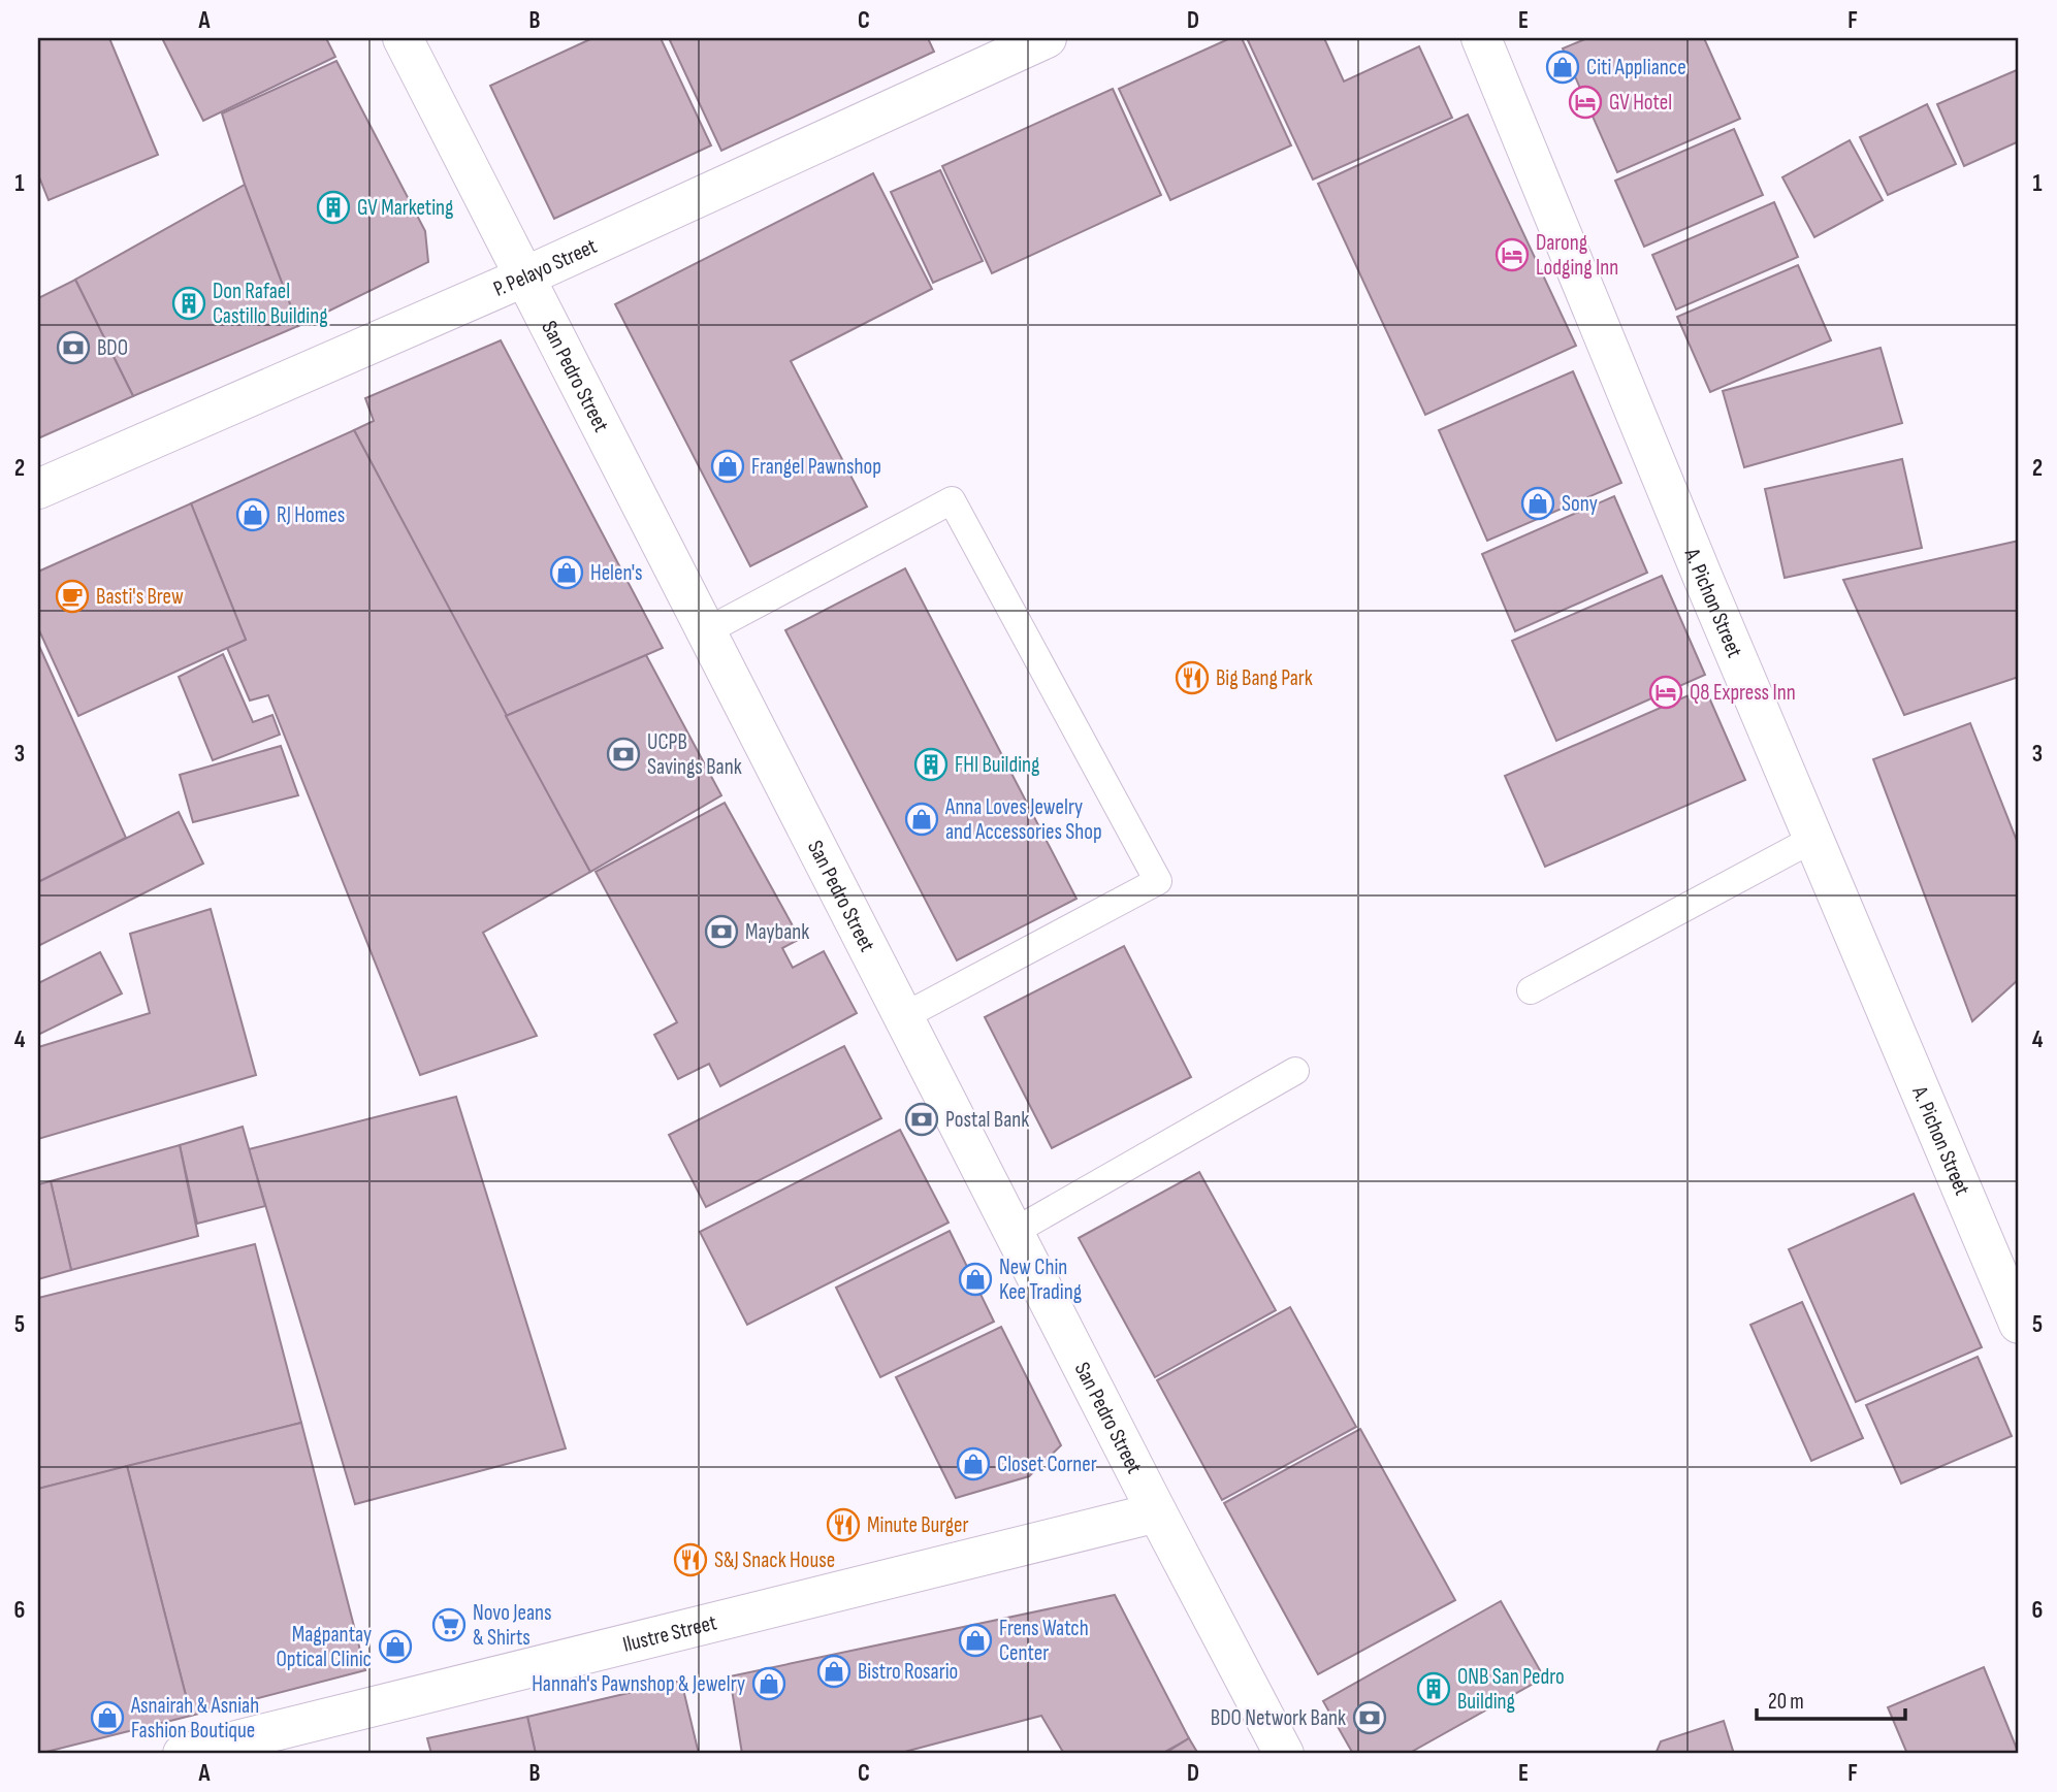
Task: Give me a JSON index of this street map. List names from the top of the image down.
{
  "streets": {
    "main road": [
      "P. Pelayo Street",
      "San Pedro Street",
      "A. Pichon Street",
      "Ilustre Street"
    ]
  },
  "crossings": [
    ["P. Pelayo Street", "San Pedro Street"],
    ["San Pedro Street", "Ilustre Street"]
  ],
  "places": {
    "shop": [
      "Citi Appliance",
      "Frangel Pawnshop",
      "Sony",
      "RJ Homes",
      "Helen's",
      "Anna Loves Jewelry and Accessories Shop",
      "New Chin Kee Trading",
      "Closet Corner",
      "Frens Watch Center",
      "Magpantay Optical Clinic",
      "Bistro Rosario",
      "Hannah's Pawnshop & Jewelry",
      "Asnairah & Asniah Fashion Boutique"
    ],
    "hotel": ["GV Hotel", "Darong Lodging Inn", "Q8 Express Inn"],
    "building": [
      "GV Marketing",
      "Don Rafael Castillo Building",
      "FHI Building",
      "ONB San Pedro Building"
    ],
    "bank": [
      "BDO",
      "UCPB Savings Bank",
      "Maybank",
      "Postal Bank",
      "BDO Network Bank"
    ],
    "cafe": ["Basti's Brew"],
    "restaurant": ["Big Bang Park", "Minute Burger", "S&J Snack House"],
    "supermarket": ["Novo Jeans & Shirts"]
  },
  "scale_bar": "20 m",
  "grid": {
    "columns": [
      "A",
      "B",
      "C",
      "D",
      "E",
      "F"
    ],
    "rows": [
      "1",
      "2",
      "3",
      "4",
      "5",
      "6"
    ]
  }
}
